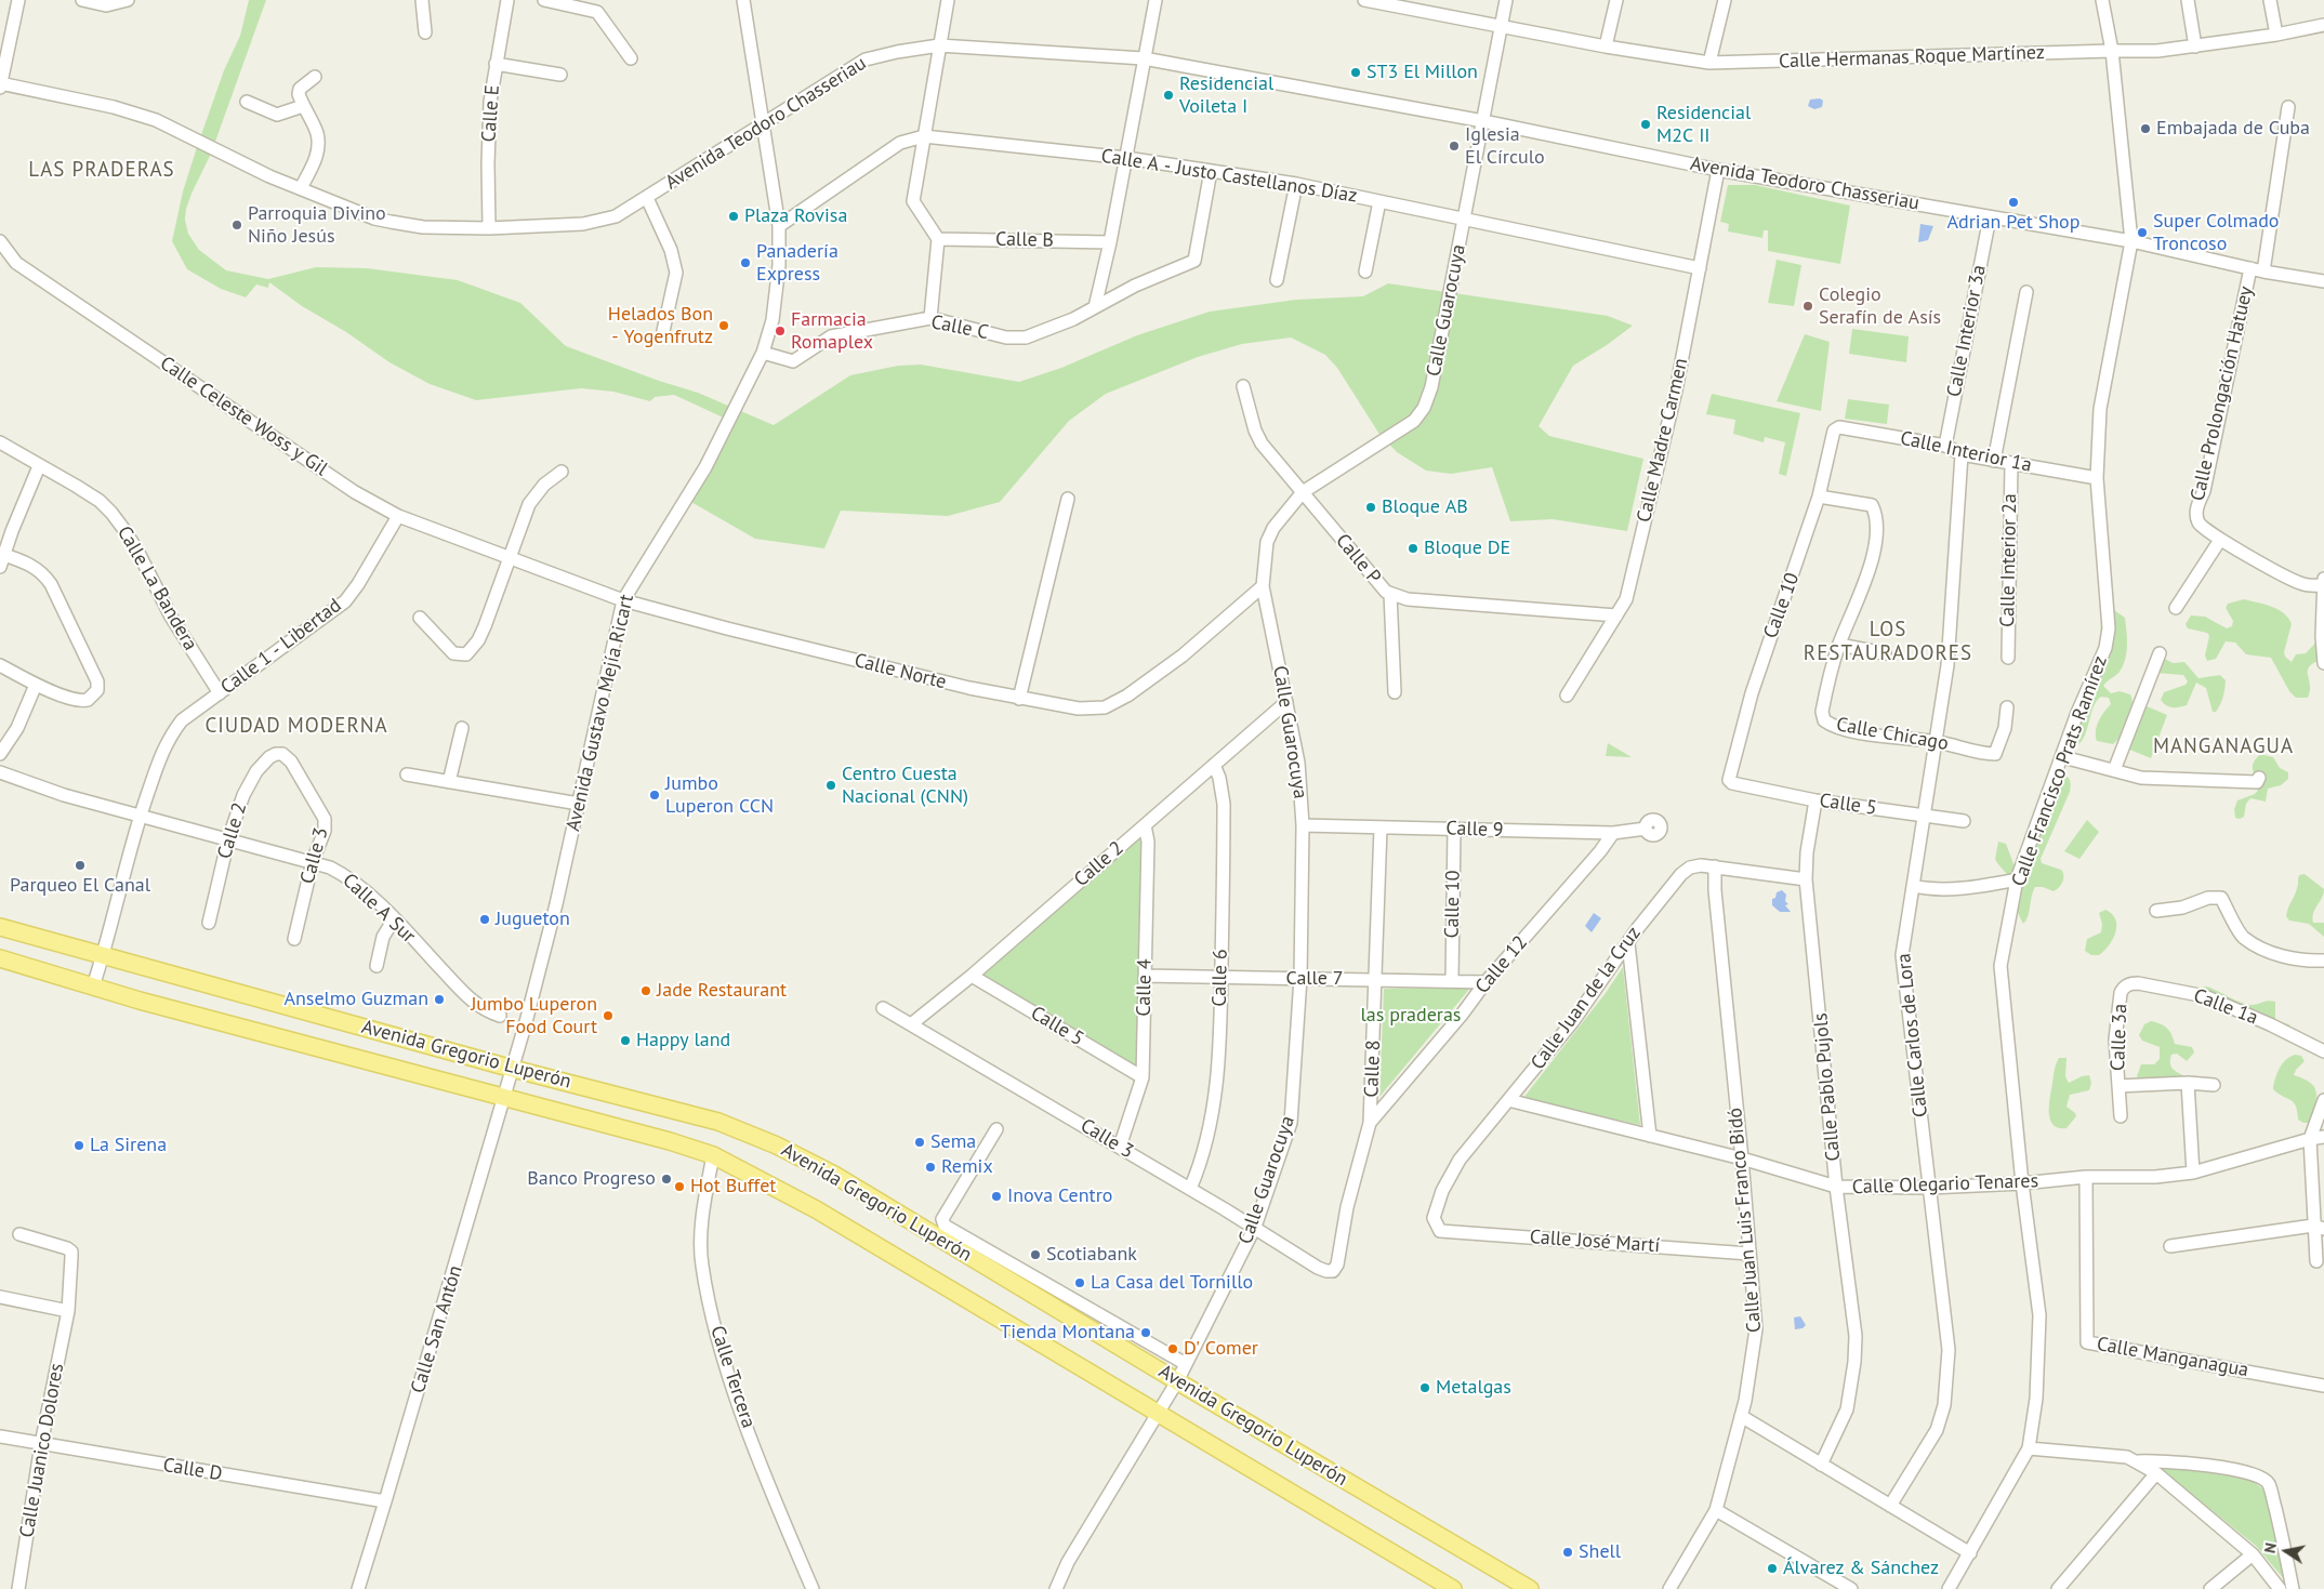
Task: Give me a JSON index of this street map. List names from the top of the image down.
{
  "streets": {
    "main road": ["Avenida Gregorio Luperón"],
    "street": [
      "Calle Hermanas Roque Martínez",
      "Calle E",
      "Avenida Teodoro Chasseriau",
      "Calle A - Justo Castellanos Díaz",
      "Calle B",
      "Calle Guarocuya",
      "Calle C",
      "Calle Interior 3a",
      "Calle Prolongación Hatuey",
      "Calle Celeste Woss y Gil",
      "Calle Madre Carmen",
      "Calle Interior 1a",
      "Calle P",
      "Calle Interior 2a",
      "Calle La Bandera",
      "Calle 10",
      "Calle 1 - Libertad",
      "Calle Norte",
      "Avenida Gustavo Mejía Ricart",
      "Calle Chicago",
      "Calle Francisco Prats Ramírez",
      "Calle 5",
      "Calle 9",
      "Calle 2",
      "Calle 3",
      "Calle A Sur",
      "Calle 12",
      "Calle 6",
      "Calle 7",
      "Calle 4",
      "Calle Juan de la Cruz",
      "Calle 1a",
      "Calle Carlos de Lora",
      "Calle 3a",
      "Calle 8",
      "Calle Pablo Pujols",
      "Calle Olegario Tenares",
      "Calle Juan Luis Franco Bidó",
      "Calle José Martí",
      "Calle San Antón",
      "Calle Manganagua",
      "Calle Tercera",
      "Calle Juanico Dolores",
      "Calle D"
    ]
  },
  "crossings": [
    ["Calle Hermanas Roque Martínez", "Calle Guarocuya"],
    ["Calle Hermanas Roque Martínez", "Calle Francisco Prats Ramírez"],
    ["Calle E", "Avenida Teodoro Chasseriau"],
    ["Avenida Teodoro Chasseriau", "Calle Guarocuya"],
    ["Avenida Teodoro Chasseriau", "Calle Interior 3a"],
    ["Avenida Teodoro Chasseriau", "Calle Prolongación Hatuey"],
    ["Avenida Teodoro Chasseriau", "Calle Madre Carmen"],
    ["Avenida Teodoro Chasseriau", "Avenida Gustavo Mejía Ricart"],
    ["Avenida Teodoro Chasseriau", "Calle Francisco Prats Ramírez"],
    ["Calle A - Justo Castellanos Díaz", "Calle Guarocuya"],
    ["Calle A - Justo Castellanos Díaz", "Calle C"],
    ["Calle A - Justo Castellanos Díaz", "Calle Madre Carmen"],
    ["Calle A - Justo Castellanos Díaz", "Avenida Gustavo Mejía Ricart"],
    ["Calle Guarocuya", "Calle P"],
    ["Calle Guarocuya", "Calle Norte"],
    ["Calle Guarocuya", "Calle 9"],
    ["Calle Guarocuya", "Calle 2"],
    ["Calle Guarocuya", "Calle 3"],
    ["Calle Guarocuya", "Calle 7"],
    ["Calle Guarocuya", "Avenida Gregorio Luperón"],
    ["Calle C", "Avenida Gustavo Mejía Ricart"],
    ["Calle Interior 3a", "Calle Interior 1a"],
    ["Calle Celeste Woss y Gil", "Calle 1 - Libertad"],
    ["Calle Celeste Woss y Gil", "Calle Norte"],
    ["Calle Madre Carmen", "Calle P"],
    ["Calle Interior 1a", "Calle Interior 2a"],
    ["Calle Interior 1a", "Calle 10"],
    ["Calle Interior 1a", "Calle Francisco Prats Ramírez"],
    ["Calle Interior 1a", "Calle Carlos de Lora"],
    ["Calle La Bandera", "Calle 1 - Libertad"],
    ["Calle 10", "Calle Chicago"],
    ["Calle 10", "Calle 5"],
    ["Calle 10", "Calle 9"],
    ["Calle 10", "Calle 7"],
    ["Calle 1 - Libertad", "Calle A Sur"],
    ["Calle 1 - Libertad", "Avenida Gregorio Luperón"],
    ["Calle Norte", "Avenida Gustavo Mejía Ricart"],
    ["Avenida Gustavo Mejía Ricart", "Avenida Gregorio Luperón"],
    ["Avenida Gustavo Mejía Ricart", "Calle San Antón"],
    ["Calle Chicago", "Calle Carlos de Lora"],
    ["Calle Francisco Prats Ramírez", "Calle Olegario Tenares"],
    ["Calle 5", "Calle 2"],
    ["Calle 5", "Calle 4"],
    ["Calle 5", "Calle Carlos de Lora"],
    ["Calle 5", "Calle Pablo Pujols"],
    ["Calle 9", "Calle 12"],
    ["Calle 9", "Calle 8"],
    ["Calle 2", "Calle 3"],
    ["Calle 2", "Calle A Sur"],
    ["Calle 2", "Calle 6"],
    ["Calle 2", "Calle 4"],
    ["Calle 3", "Calle A Sur"],
    ["Calle 3", "Calle 6"],
    ["Calle 3", "Calle 4"],
    ["Calle 3", "Calle 8"],
    ["Calle 12", "Calle 7"],
    ["Calle 12", "Calle 8"],
    ["Calle 6", "Calle 7"],
    ["Calle 7", "Calle 4"],
    ["Calle 7", "Calle 8"],
    ["Calle Juan de la Cruz", "Calle Pablo Pujols"],
    ["Calle Juan de la Cruz", "Calle Olegario Tenares"],
    ["Calle Juan de la Cruz", "Calle Juan Luis Franco Bidó"],
    ["Calle Juan de la Cruz", "Calle José Martí"],
    ["Calle 1a", "Calle 3a"],
    ["Calle Carlos de Lora", "Calle Olegario Tenares"],
    ["Avenida Gregorio Luperón", "Calle San Antón"],
    ["Avenida Gregorio Luperón", "Calle Tercera"],
    ["Calle Pablo Pujols", "Calle Olegario Tenares"],
    ["Calle Olegario Tenares", "Calle Juan Luis Franco Bidó"],
    ["Calle Olegario Tenares", "Calle Manganagua"],
    ["Calle Juan Luis Franco Bidó", "Calle José Martí"],
    ["Calle San Antón", "Calle D"],
    ["Calle Juanico Dolores", "Calle D"]
  ],
  "districts": [
    "LAS PRADERAS",
    "LOS RESTAURADORES",
    "CIUDAD MODERNA",
    "MANGANAGUA"
  ],
  "parks": ["las praderas"],
  "places": [
    "ST3 El Millon",
    "Residencial Voileta I",
    "Residencial M2C II",
    "Embajada de Cuba",
    "Iglesia El Círculo",
    "Adrian Pet Shop",
    "Plaza Rovisa",
    "Parroquia Divino Niño Jesús",
    "Super Colmado Troncoso",
    "Panadería Express",
    "Colegio Serafín de Asís",
    "Helados Bon - Yogenfrutz",
    "Farmacia Romaplex",
    "Bloque AB",
    "Bloque DE",
    "Centro Cuesta Nacional (CNN)",
    "Jumbo Luperon CCN",
    "Parqueo El Canal",
    "Jugueton",
    "Jade Restaurant",
    "Anselmo Guzman",
    "Jumbo Luperon Food Court",
    "Happy land",
    "Sema",
    "La Sirena",
    "Remix",
    "Banco Progreso",
    "Hot Buffet",
    "Inova Centro",
    "Scotiabank",
    "La Casa del Tornillo",
    "Tienda Montana",
    "D' Comer",
    "Metalgas",
    "Shell",
    "Álvarez & Sánchez"
  ],
  "north": "left"
}
